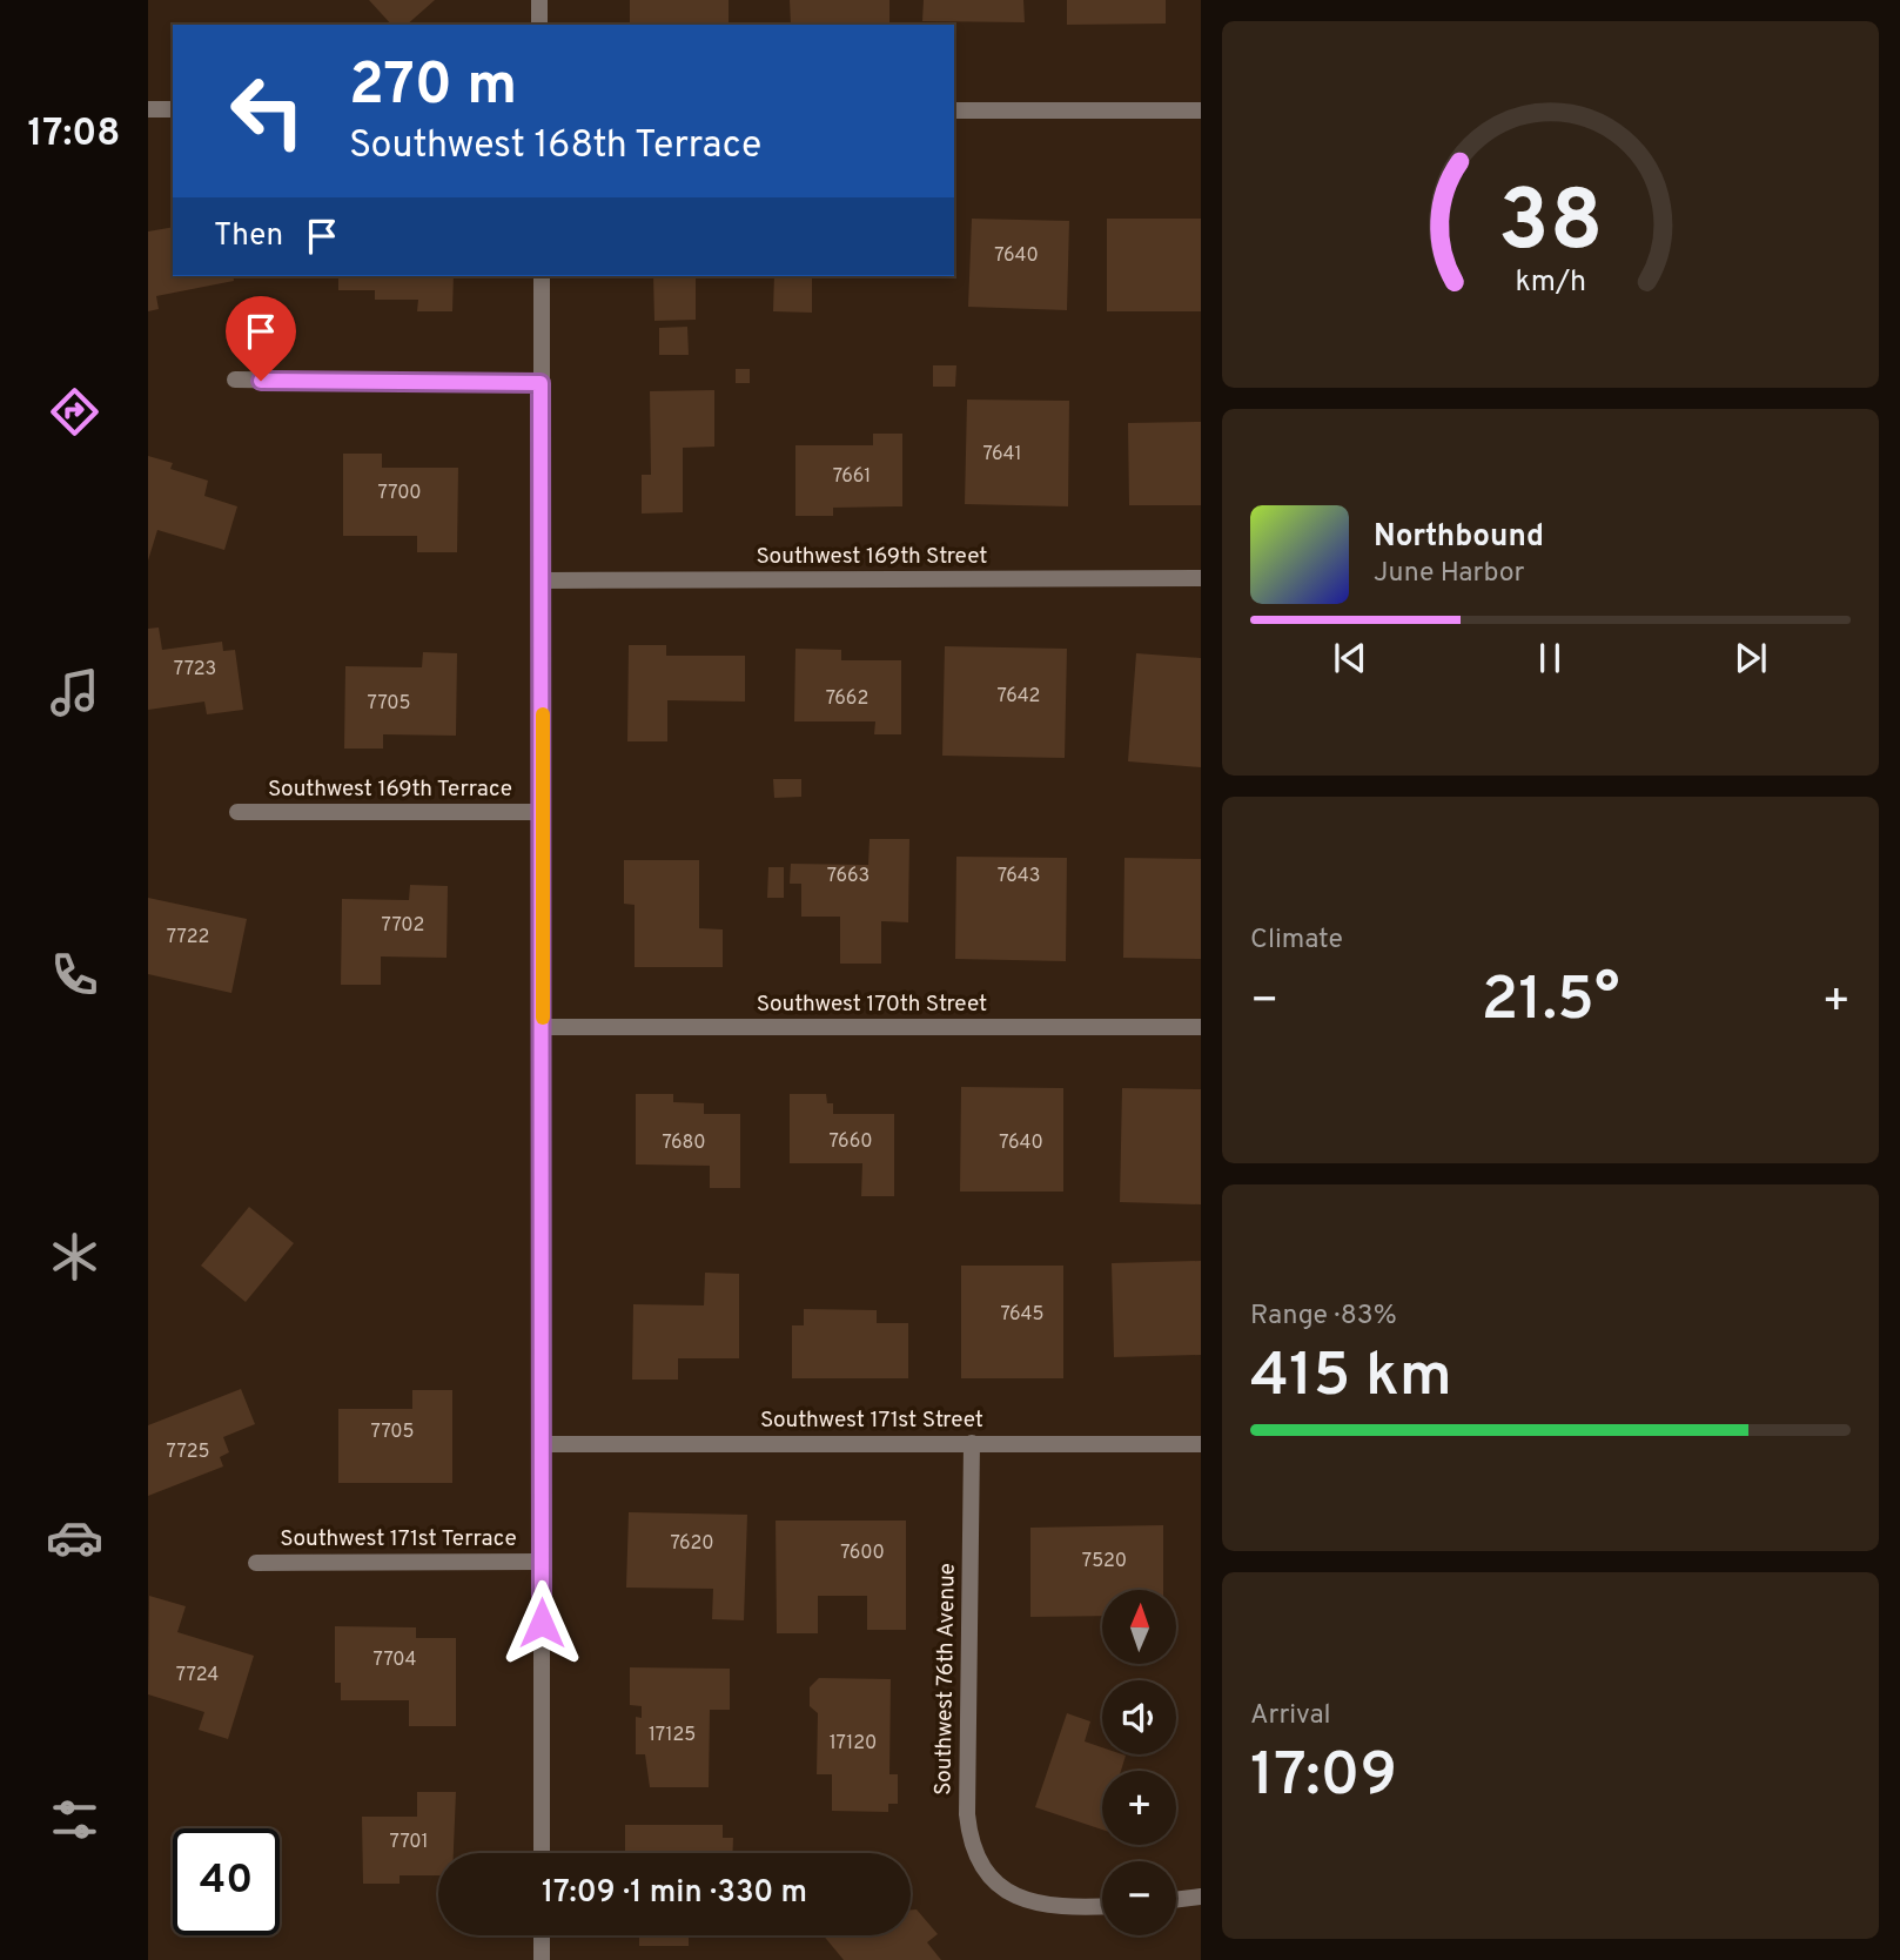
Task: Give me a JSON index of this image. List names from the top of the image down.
{
  "streets": {
    "street": [
      "Southwest 169th Street",
      "Southwest 169th Terrace",
      "Southwest 170th Street",
      "Southwest 171st Street",
      "Southwest 171st Terrace",
      "Southwest 76th Avenue"
    ]
  },
  "crossings": [
    ["Southwest 171st Street", "Southwest 76th Avenue"]
  ],
  "house_numbers": [
    "7640",
    "7641",
    "7661",
    "7700",
    "7723",
    "7642",
    "7662",
    "7705",
    "7663",
    "7643",
    "7702",
    "7722",
    "7660",
    "7680",
    "7640",
    "7645",
    "7705",
    "7725",
    "7620",
    "7600",
    "7520",
    "7704",
    "7724",
    "17125",
    "17120",
    "7701"
  ],
  "north": "top",
  "page": {
    "tabs": "17:08",
    "turn": ["270 m", "Southwest 168th Terrace"],
    "then": "Then",
    "song": ["Northbound", "June Harbor"],
    "tile": [
      "Climate",
      ["Range · 83%", "415 km"],
      ["Arrival", "17:09"]
    ],
    "heat": ["−", "21.5°", "+"],
    "map_buttons": ["+", "−"],
    "limit": "40",
    "trip": "17:09 · 1 min · 330 m",
    "gauge": ["38", "km/h"]
  }
}
